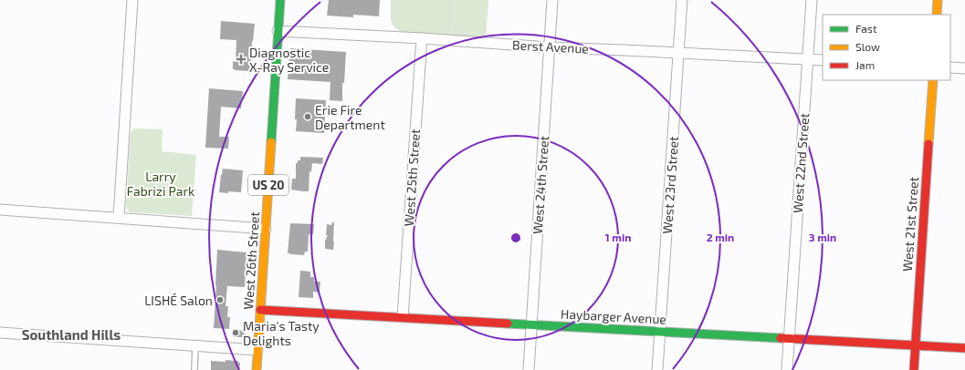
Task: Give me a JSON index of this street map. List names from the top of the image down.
{
  "streets": {
    "street": [
      "Berst Avenue",
      "West 22nd Street",
      "West 25th Street",
      "US 20",
      "West 24th Street",
      "West 23rd Street",
      "West 21st Street",
      "West 26th Street",
      "Haybarger Avenue"
    ]
  },
  "crossings": [
    ["Berst Avenue", "West 22nd Street"],
    ["Berst Avenue", "West 25th Street"],
    ["Berst Avenue", "West 24th Street"],
    ["Berst Avenue", "West 23rd Street"],
    ["Berst Avenue", "West 26th Street"],
    ["West 22nd Street", "Haybarger Avenue"],
    ["West 25th Street", "Haybarger Avenue"],
    ["West 24th Street", "Haybarger Avenue"],
    ["West 23rd Street", "Haybarger Avenue"],
    ["West 21st Street", "Haybarger Avenue"],
    ["West 26th Street", "Haybarger Avenue"]
  ],
  "districts": ["Southland Hills"],
  "parks": ["Larry Fabrizi Park"],
  "places": {
    "health": ["Diagnostic X-Ray Service"],
    "other": ["Erie Fire Department", "LISHÉ Salon", "Maria's Tasty Delights"]
  },
  "legend": ["Fast", "Slow", "Jam"],
  "rings": ["1 min", "2 min", "3 min"]
}
